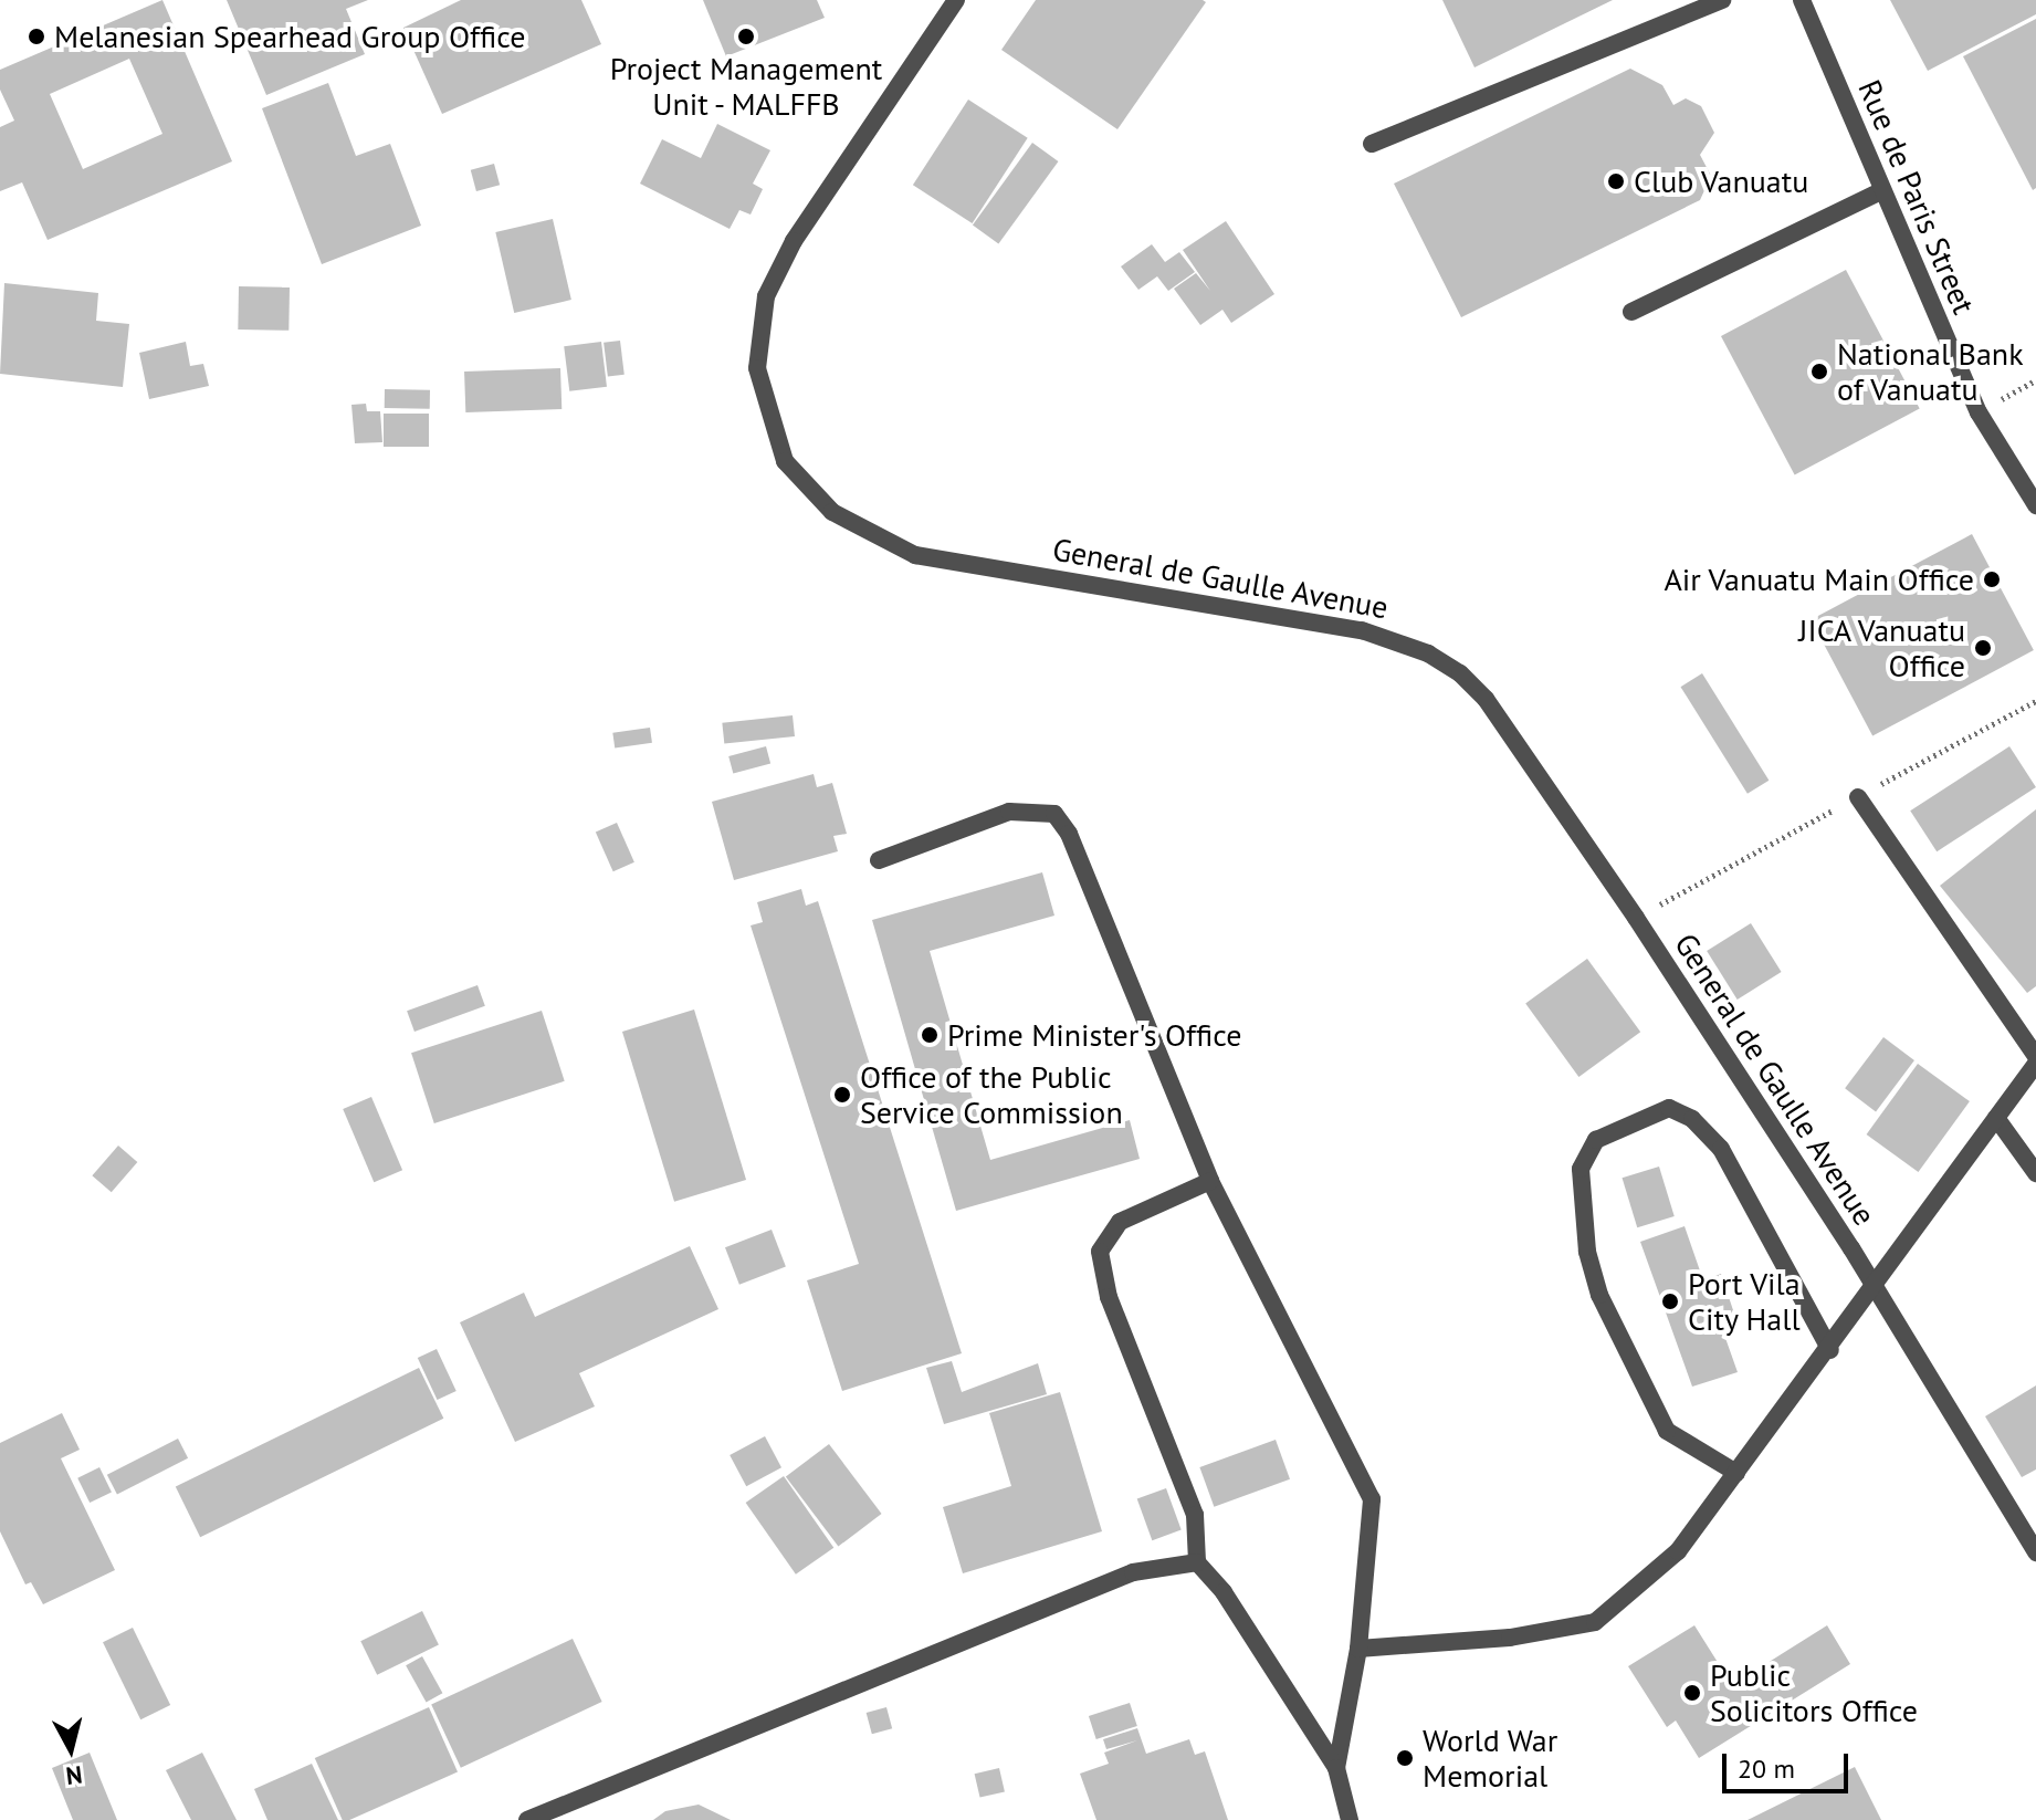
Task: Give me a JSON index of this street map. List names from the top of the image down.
{
  "streets": {
    "street": ["Rue de Paris Street", "General de Gaulle Avenue"]
  },
  "places": [
    "Melanesian Spearhead Group Office",
    "Project Management Unit - MALFFB",
    "Club Vanuatu",
    "National Bank of Vanuatu",
    "Air Vanuatu Main Office",
    "JICA Vanuatu Office",
    "Prime Minister's Office",
    "Office of the Public Service Commission",
    "Port Vila City Hall",
    "Public Solicitors Office",
    "World War Memorial"
  ],
  "scale_bar": "20 m",
  "north": "bottom"
}
